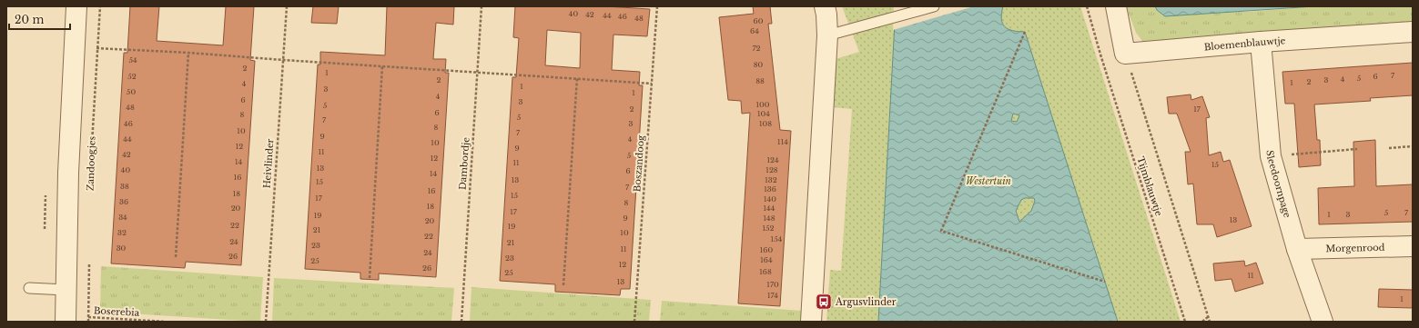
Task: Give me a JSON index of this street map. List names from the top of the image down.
{
  "streets": {
    "street": ["Bloemenblauwtje", "Sleedoornpage", "Morgenrood"],
    "path": [
      "Zandoogjes",
      "Heivlinder",
      "Dambordje",
      "Boszandoog",
      "Tijmblauwtje",
      "Boserebia"
    ]
  },
  "crossings": [
    ["Bloemenblauwtje", "Sleedoornpage"],
    ["Sleedoornpage", "Morgenrood"]
  ],
  "parks": ["Westertuin"],
  "places": {
    "bus stop": ["Argusvlinder"]
  },
  "house_numbers": [
    "40",
    "42",
    "44",
    "46",
    "48",
    "60",
    "64",
    "72",
    "54",
    "80",
    "2",
    "1",
    "7",
    "52",
    "6",
    "5",
    "4",
    "2",
    "3",
    "88",
    "2",
    "1",
    "4",
    "1",
    "3",
    "50",
    "1",
    "4",
    "6",
    "3",
    "100",
    "5",
    "48",
    "2",
    "17",
    "6",
    "104",
    "8",
    "5",
    "7",
    "46",
    "3",
    "108",
    "8",
    "10",
    "7",
    "9",
    "44",
    "4",
    "114",
    "10",
    "12",
    "9",
    "11",
    "42",
    "5",
    "12",
    "124",
    "14",
    "11",
    "15",
    "13",
    "40",
    "128",
    "6",
    "14",
    "16",
    "13",
    "132",
    "15",
    "38",
    "7",
    "136",
    "16",
    "18",
    "15",
    "17",
    "140",
    "36",
    "8",
    "18",
    "20",
    "144",
    "17",
    "5",
    "7",
    "1",
    "3",
    "19",
    "34",
    "9",
    "148",
    "13",
    "20",
    "22",
    "19",
    "152",
    "21",
    "32",
    "10",
    "22",
    "154",
    "24",
    "21",
    "23",
    "30",
    "11",
    "160",
    "24",
    "26",
    "23",
    "164",
    "25",
    "12",
    "26",
    "168",
    "25",
    "11",
    "13",
    "170",
    "174",
    "1"
  ],
  "scale_bar": "20 m"
}
